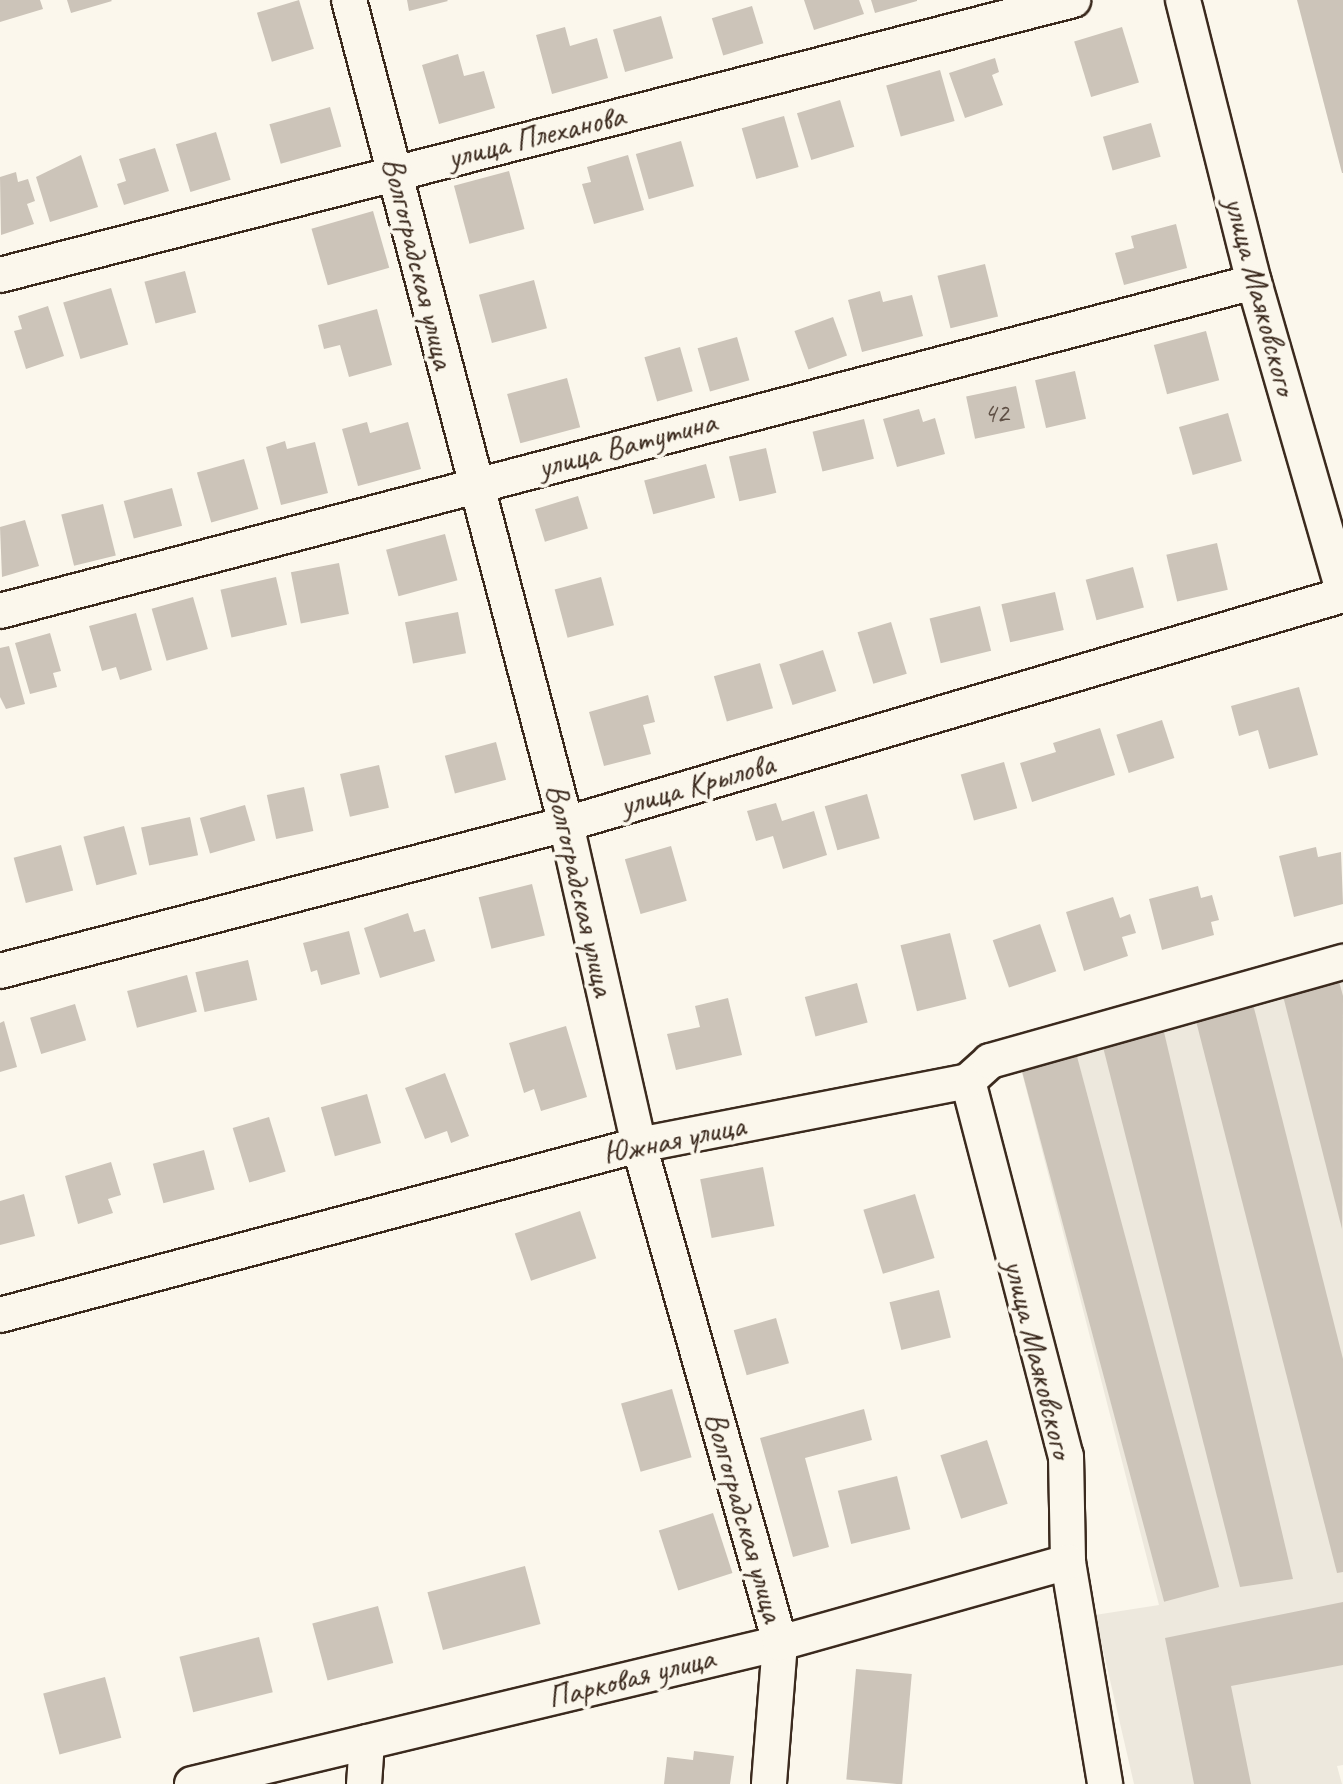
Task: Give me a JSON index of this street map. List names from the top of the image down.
{
  "streets": {
    "street": [
      "улица Плеханова",
      "Волгоградская улица",
      "улица Маяковского",
      "улица Ватутина",
      "улица Крылова",
      "Южная улица",
      "Парковая улица"
    ]
  },
  "crossings": [
    ["улица Плеханова", "Волгоградская улица"],
    ["Волгоградская улица", "улица Ватутина"],
    ["Волгоградская улица", "улица Крылова"],
    ["Волгоградская улица", "Южная улица"],
    ["Волгоградская улица", "Парковая улица"],
    ["улица Маяковского", "улица Ватутина"],
    ["улица Маяковского", "улица Крылова"],
    ["улица Маяковского", "Южная улица"],
    ["улица Маяковского", "Парковая улица"]
  ],
  "house_numbers": ["42"]
}
